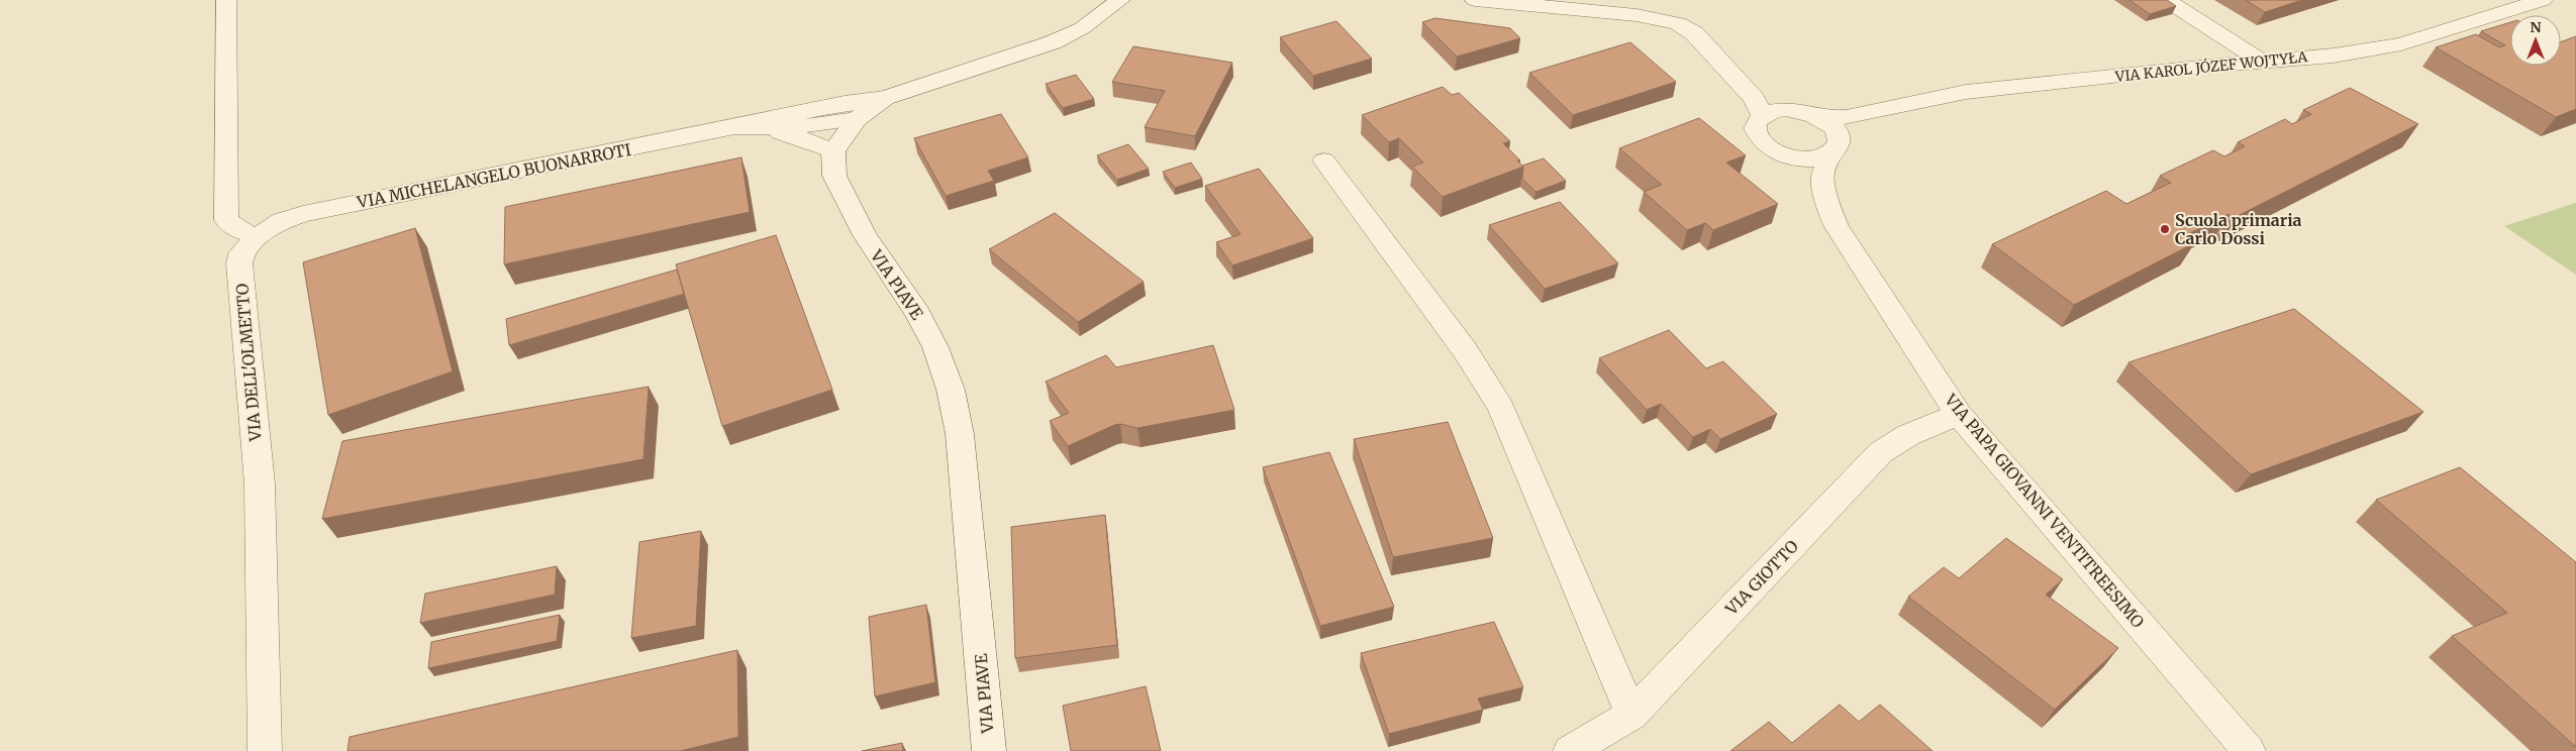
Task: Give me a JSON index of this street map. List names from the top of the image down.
{
  "streets": {
    "street": [
      "VIA KAROL JÓZEF WOJTYŁA",
      "VIA MICHELANGELO BUONARROTI",
      "VIA PIAVE",
      "VIA DELL'OLMETTO",
      "VIA PAPA GIOVANNI VENTITREESIMO",
      "VIA GIOTTO"
    ]
  },
  "crossings": [
    ["VIA KAROL JÓZEF WOJTYŁA", "VIA PAPA GIOVANNI VENTITREESIMO"],
    ["VIA MICHELANGELO BUONARROTI", "VIA PIAVE"],
    ["VIA MICHELANGELO BUONARROTI", "VIA DELL'OLMETTO"],
    ["VIA PAPA GIOVANNI VENTITREESIMO", "VIA GIOTTO"]
  ],
  "places": ["Scuola primaria Carlo Dossi"],
  "north": "top"
}
